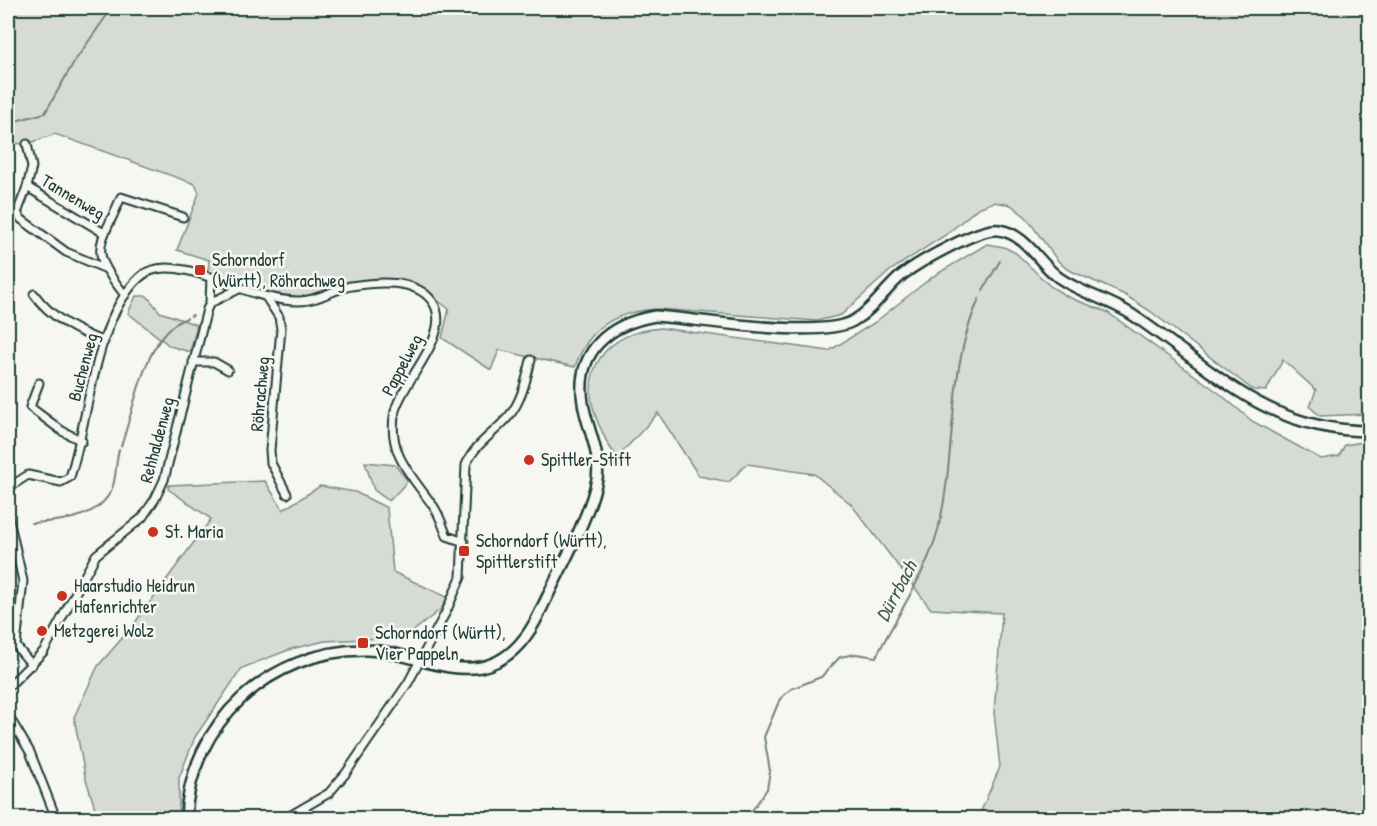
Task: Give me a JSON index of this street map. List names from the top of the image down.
{
  "streets": {
    "street": [
      "Tannenweg",
      "Pappelweg",
      "Buchenweg",
      "Röhrachweg",
      "Rehhaldenweg"
    ]
  },
  "crossings": [
    ["Tannenweg", "Buchenweg"],
    ["Pappelweg", "Buchenweg"],
    ["Pappelweg", "Röhrachweg"],
    ["Pappelweg", "Rehhaldenweg"],
    ["Buchenweg", "Rehhaldenweg"]
  ],
  "water": ["Dürrbach"],
  "places": {
    "transit": ["Schorndorf (Württ), Röhrachweg", "Schorndorf (Württ), Spittlerstift", "Schorndorf (Württ), Vier Pappeln"],
    "other": [
      "Spittler-Stift",
      "St. Maria",
      "Haarstudio Heidrun Hafenrichter",
      "Metzgerei Wolz"
    ]
  }
}
